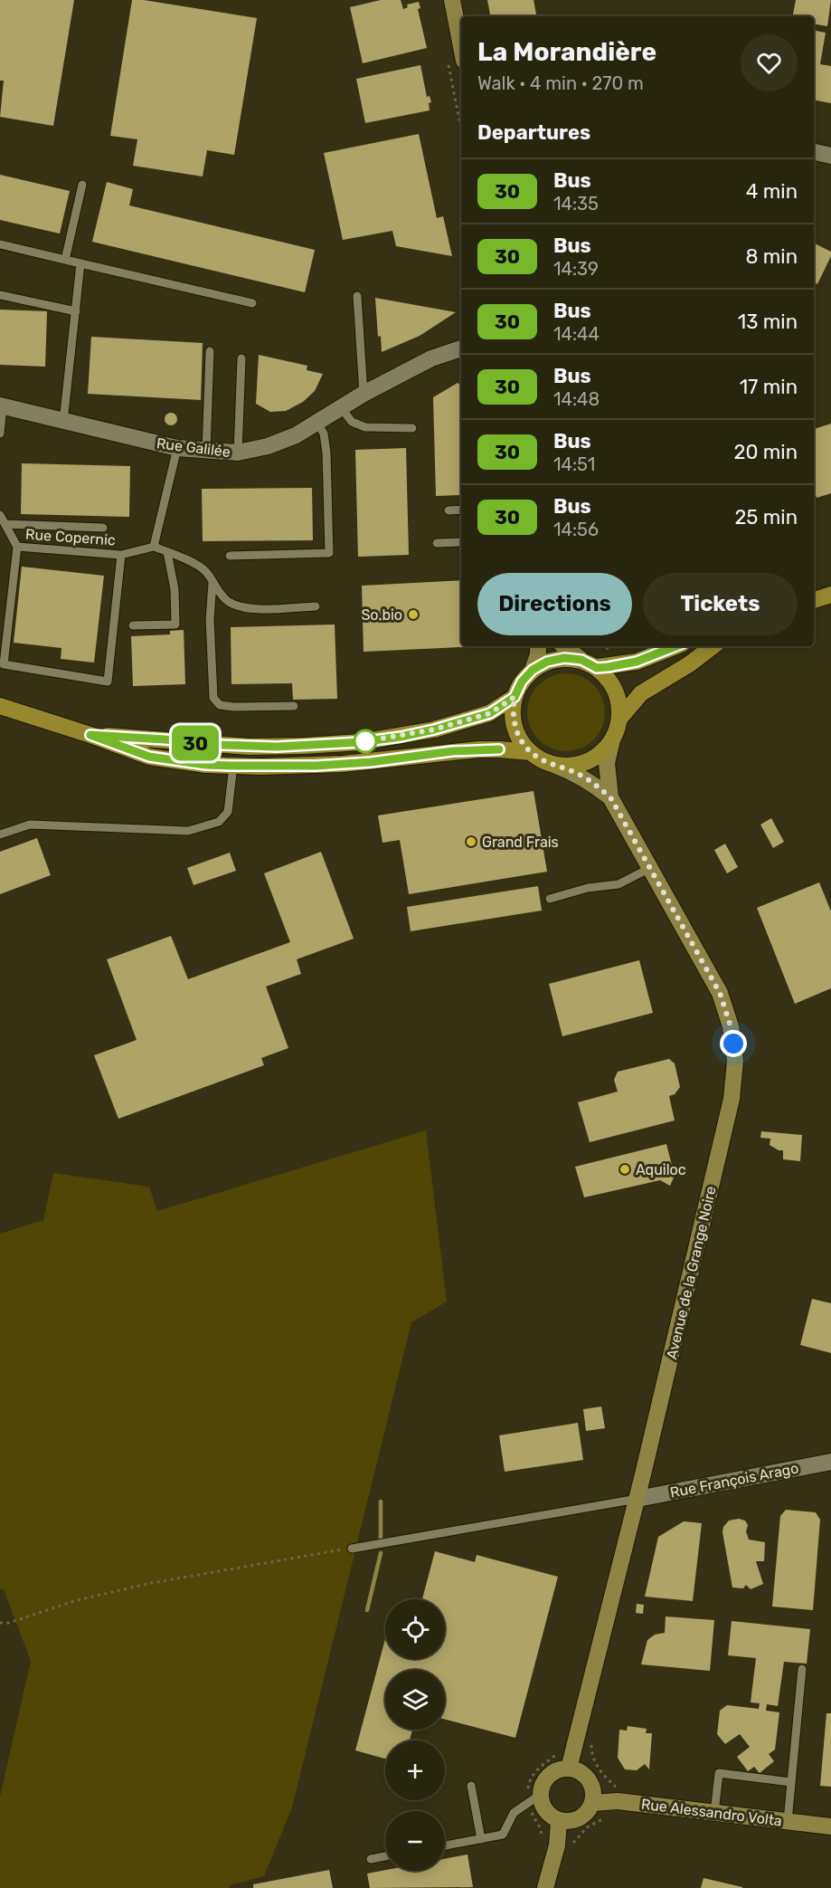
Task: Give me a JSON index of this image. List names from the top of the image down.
{
  "streets": {
    "street": [
      "Rue Galilée",
      "Avenue de la Grange Noire",
      "Rue François Arago",
      "Rue Alessandro Volta"
    ],
    "lane": ["Rue Copernic"]
  },
  "crossings": [
    ["Avenue de la Grange Noire", "Rue François Arago"],
    ["Avenue de la Grange Noire", "Rue Alessandro Volta"]
  ],
  "places": ["So.bio", "Grand Frais", "Aquiloc"],
  "lines": ["bus line 30"],
  "page": {
    "on_map": "30",
    "heading": [
      ["La Morandière", "Walk · 4 min · 270 m"],
      "Departures"
    ],
    "list": [
      {
        "mark": "30",
        "name": "Bus",
        "note": "14:35",
        "value": "4 min"
      },
      {
        "mark": "30",
        "name": "Bus",
        "note": "14:39",
        "value": "8 min"
      },
      {
        "mark": "30",
        "name": "Bus",
        "note": "14:44",
        "value": "13 min"
      },
      {
        "mark": "30",
        "name": "Bus",
        "note": "14:48",
        "value": "17 min"
      },
      {
        "mark": "30",
        "name": "Bus",
        "note": "14:51",
        "value": "20 min"
      },
      {
        "mark": "30",
        "name": "Bus",
        "note": "14:56",
        "value": "25 min"
      }
    ],
    "buttons": ["Directions", "Tickets"],
    "map_buttons": ["+", "−"]
  }
}
